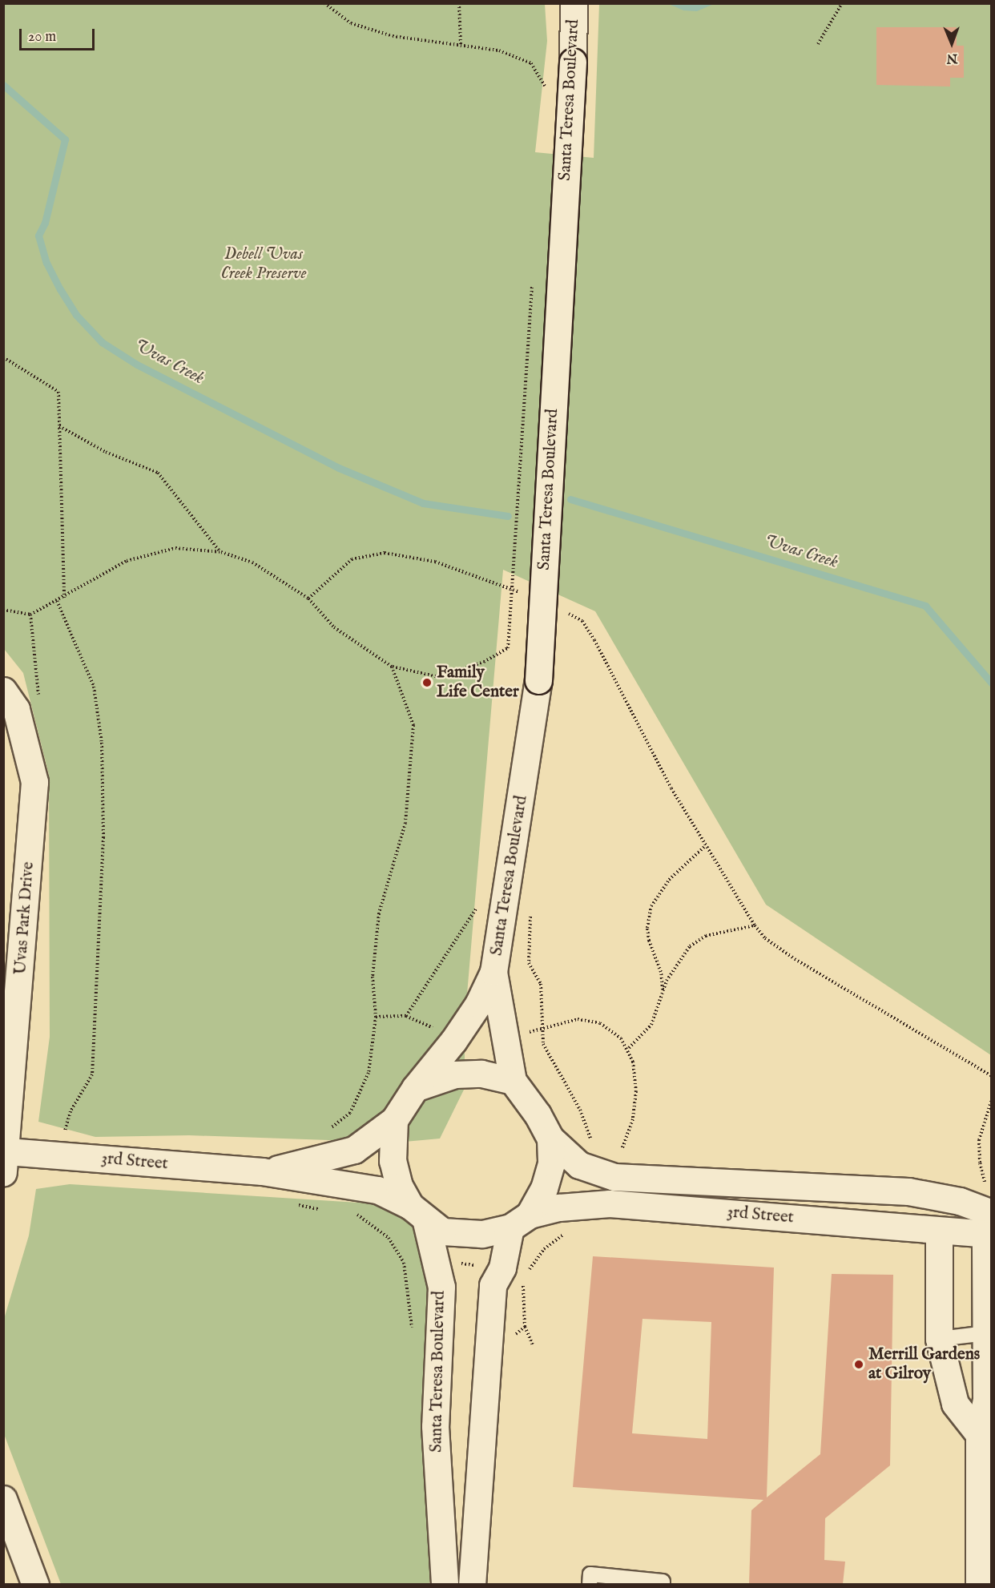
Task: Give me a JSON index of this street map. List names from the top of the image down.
{
  "streets": {
    "street": ["Santa Teresa Boulevard", "Uvas Park Drive", "3rd Street"]
  },
  "crossings": [
    ["Santa Teresa Boulevard", "3rd Street"],
    ["Uvas Park Drive", "3rd Street"]
  ],
  "water": ["Uvas Creek"],
  "parks": ["Debell Uvas Creek Preserve"],
  "places": ["Family Life Center", "Merrill Gardens at Gilroy"],
  "scale_bar": "20 m",
  "north": "bottom"
}
